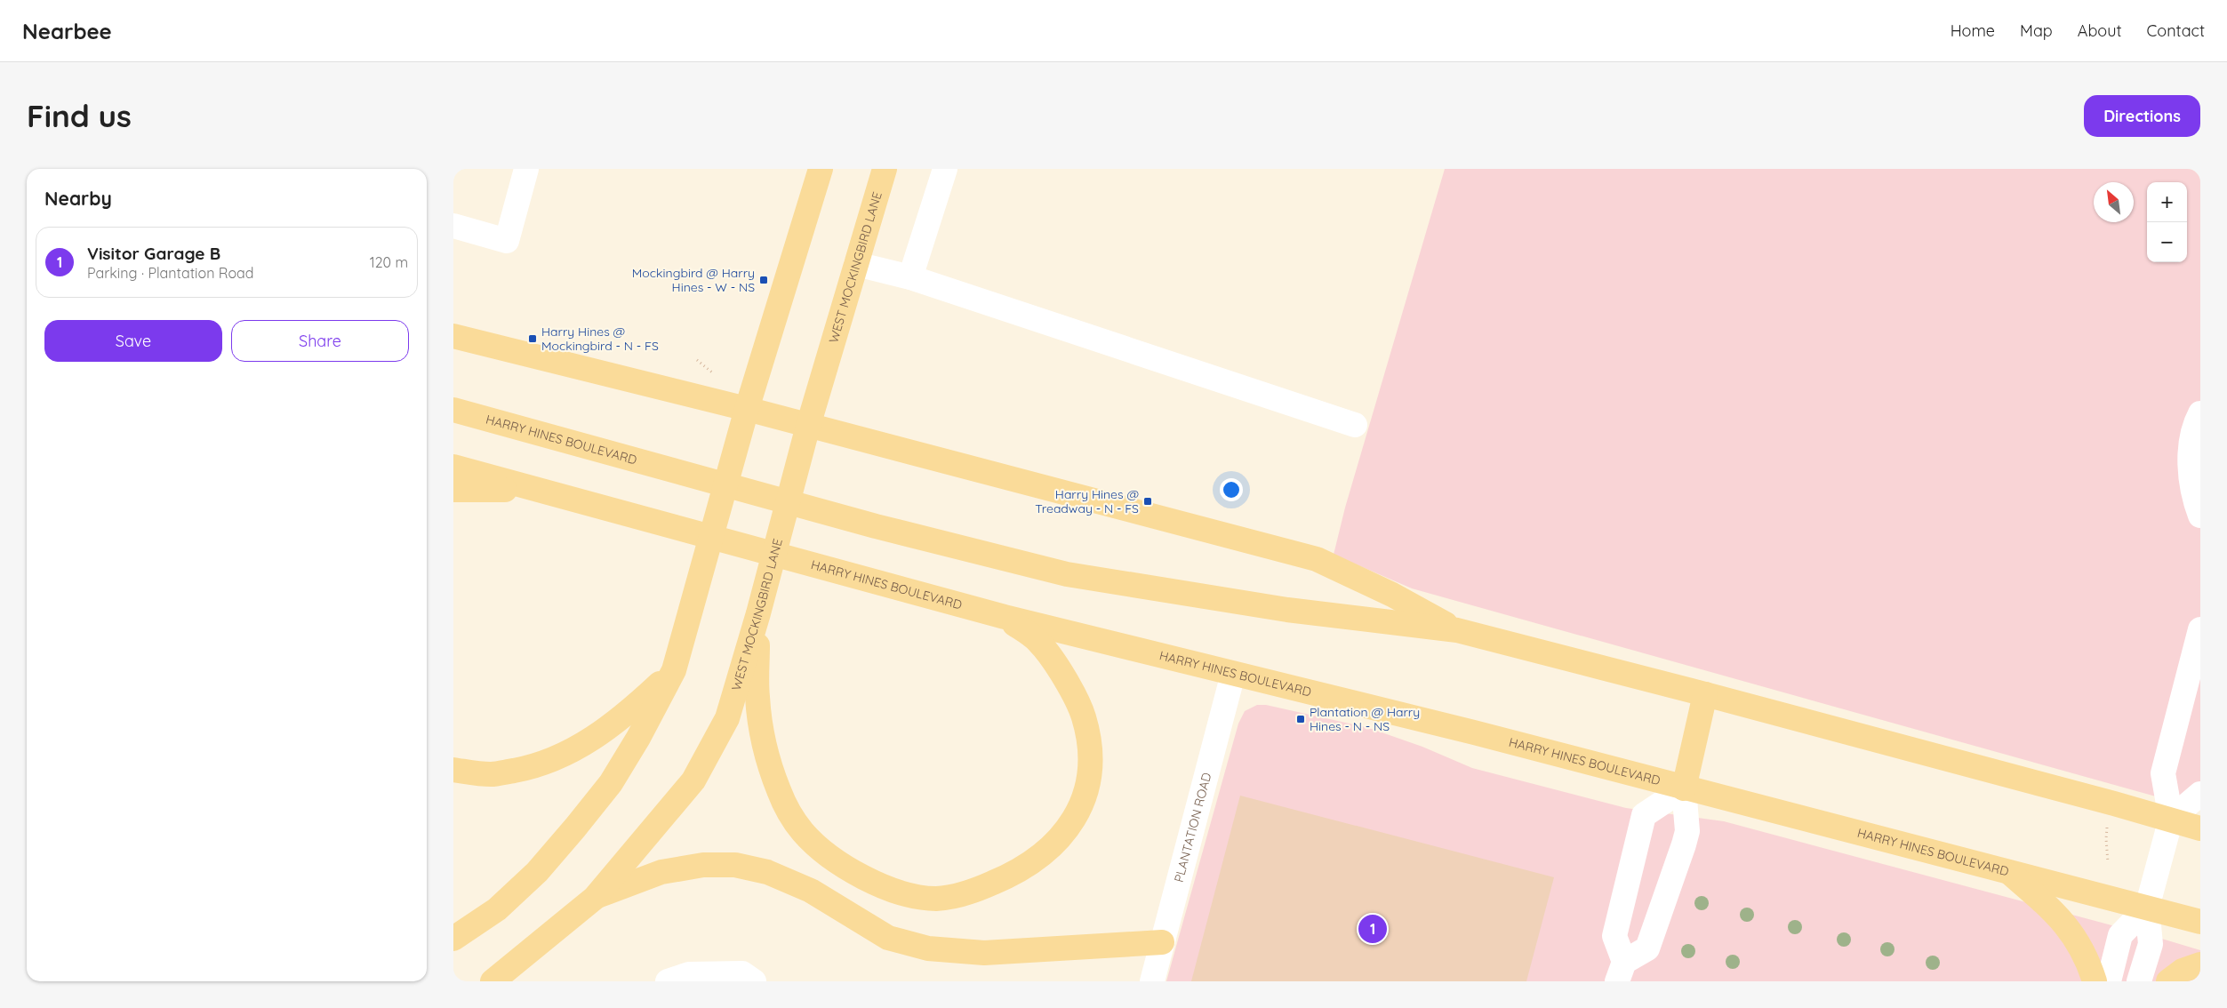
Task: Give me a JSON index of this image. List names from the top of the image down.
{
  "streets": {
    "main road": ["WEST MOCKINGBIRD LANE", "HARRY HINES BOULEVARD"],
    "street": ["PLANTATION ROAD"]
  },
  "crossings": [
    ["HARRY HINES BOULEVARD", "PLANTATION ROAD"]
  ],
  "places": {
    "transit": [
      "Mockingbird @ Harry Hines - W - NS",
      "Harry Hines @ Mockingbird - N - FS",
      "Harry Hines @ Treadway - N - FS",
      "Plantation @ Harry Hines - N - NS"
    ]
  },
  "north": "top left",
  "page": {
    "header": "Nearbee",
    "nav": [
      "Home",
      "Map",
      "About",
      "Contact"
    ],
    "buttons": [
      "Directions",
      ["Save", "Share"]
    ],
    "title": "Find us",
    "heading": "Nearby",
    "map_buttons": ["+", "−"],
    "list": [
      {
        "mark": "1",
        "name": "Visitor Garage B",
        "note": "Parking · Plantation Road",
        "value": "120 m"
      }
    ],
    "pins": "1"
  }
}
